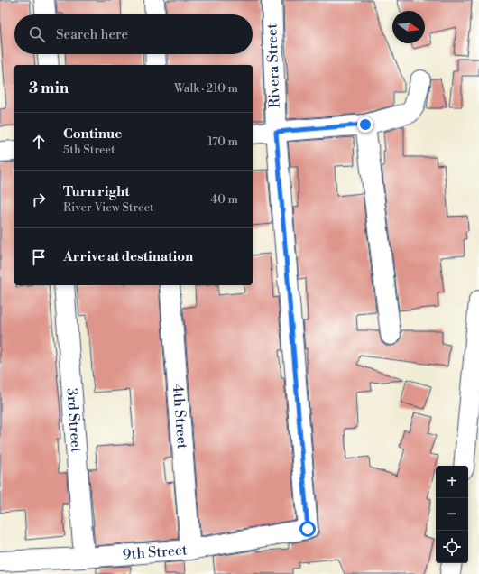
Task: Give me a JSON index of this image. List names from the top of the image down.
{
  "streets": {
    "street": [
      "Rivera Street",
      "4th Street",
      "3rd Street",
      "9th Street"
    ]
  },
  "crossings": [
    ["Rivera Street", "9th Street"],
    ["4th Street", "9th Street"],
    ["3rd Street", "9th Street"]
  ],
  "north": "right",
  "page": {
    "search": "Search here",
    "heading": ["3 min", "Walk · 210 m"],
    "list": [
      ["Continue", "5th Street", "170 m"],
      ["Turn right", "River View Street", "40 m"],
      "Arrive at destination"
    ],
    "map_buttons": ["+", "−"]
  }
}
